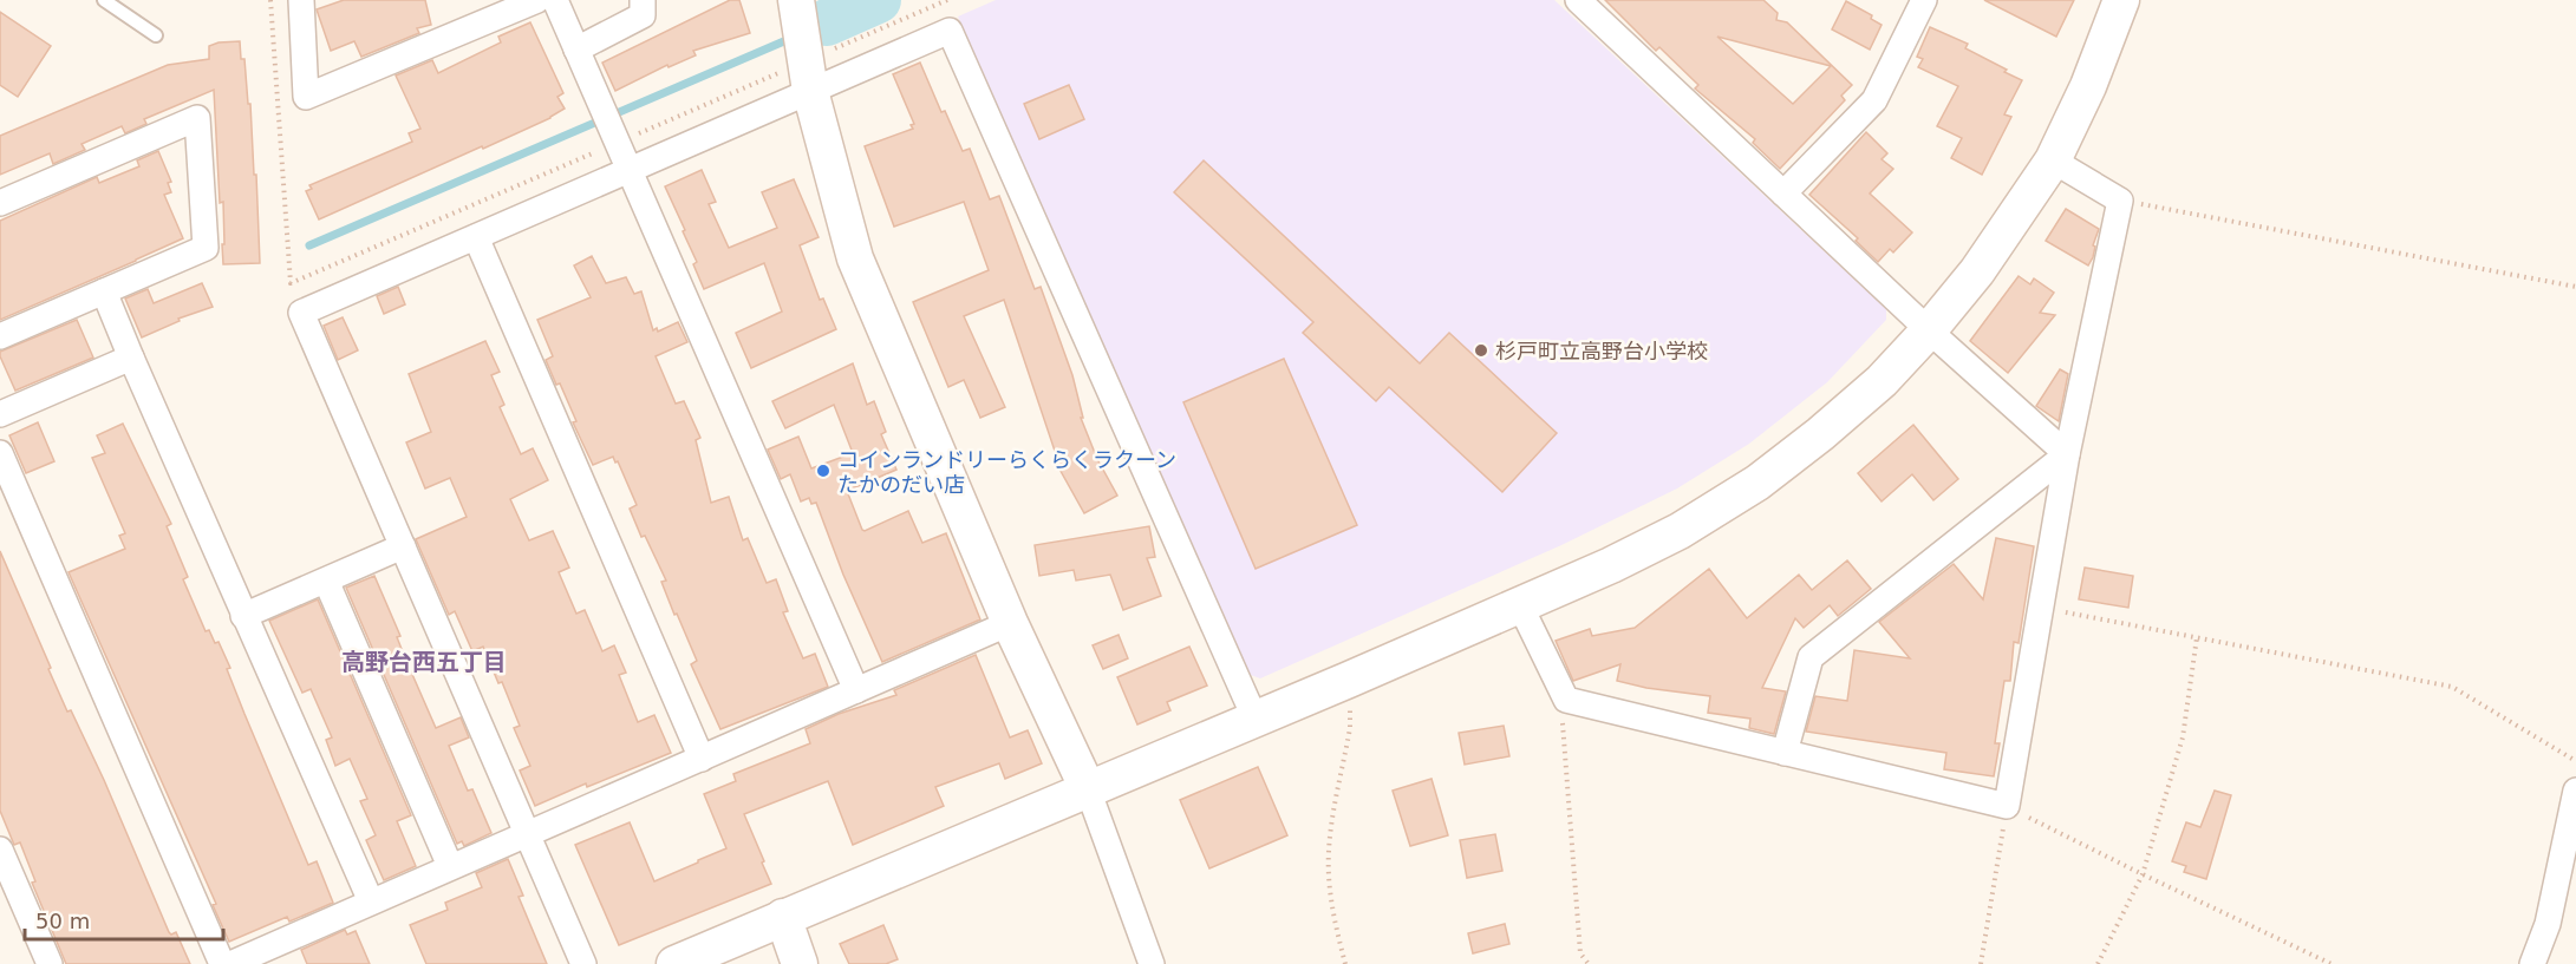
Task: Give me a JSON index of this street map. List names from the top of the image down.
{
  "districts": ["高野台西五丁目"],
  "places": ["杉戸町立高野台小学校", "コインランドリーらくらくラクーン たかのだい店"],
  "scale_bar": "50 m"
}
